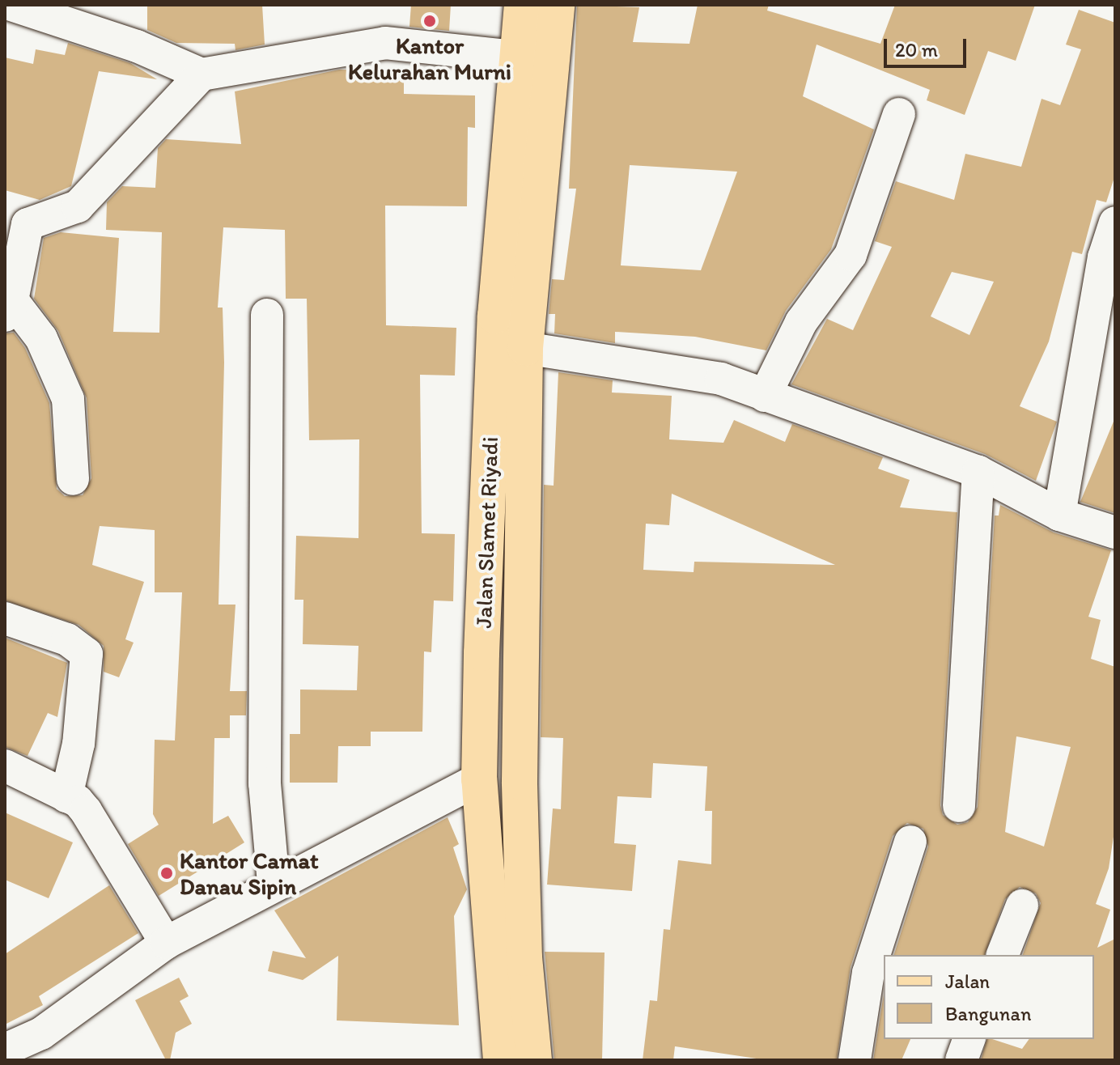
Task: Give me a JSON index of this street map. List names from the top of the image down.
{
  "streets": {
    "main road": ["Jalan Slamet Riyadi"]
  },
  "places": ["Kantor Kelurahan Murni", "Kantor Camat Danau Sipin"],
  "legend": ["Jalan", "Bangunan"],
  "scale_bar": "20 m"
}
